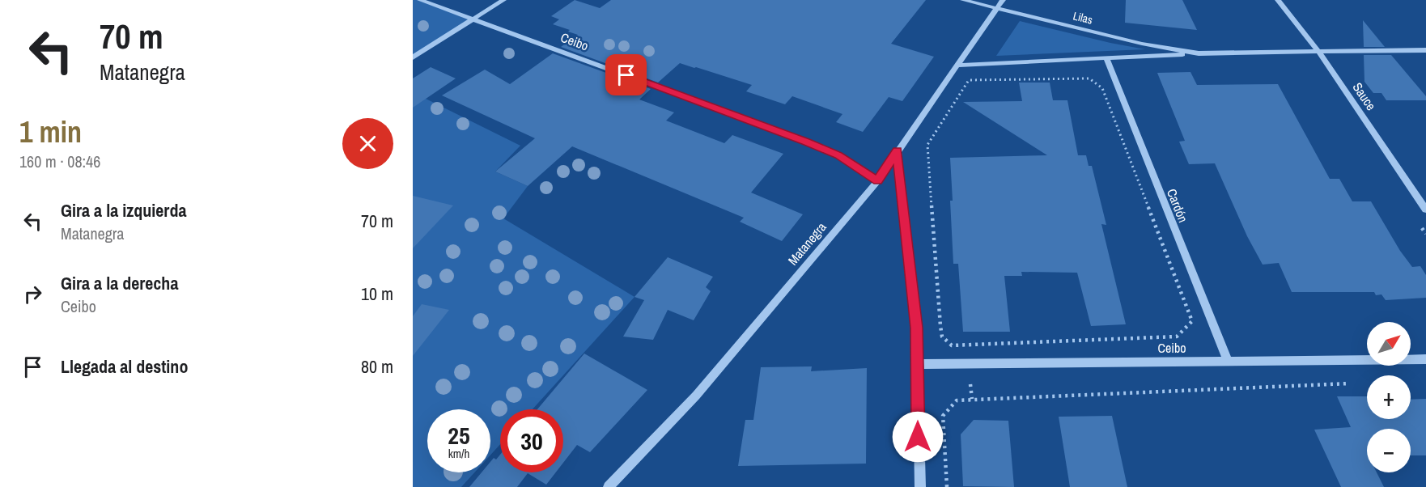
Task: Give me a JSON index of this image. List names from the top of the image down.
{
  "streets": {
    "street": [
      "Lilas",
      "Ceibo",
      "Sauce",
      "Cardón",
      "Matanegra"
    ]
  },
  "crossings": [
    ["Lilas", "Sauce"],
    ["Lilas", "Cardón"],
    ["Lilas", "Matanegra"],
    ["Ceibo", "Cardón"],
    ["Ceibo", "Matanegra"]
  ],
  "north": "top right",
  "page": {
    "turn": ["70 m", "Matanegra"],
    "heading": ["1 min", "160 m · 08:46"],
    "list": [
      {
        "name": "Gira a la izquierda",
        "note": "Matanegra",
        "value": "70 m"
      },
      {
        "name": "Gira a la derecha",
        "note": "Ceibo",
        "value": "10 m"
      },
      {
        "name": "Llegada al destino",
        "value": "80 m"
      }
    ],
    "map_buttons": ["+", "−"],
    "speed": "25 km/h",
    "limit": "30"
  }
}
